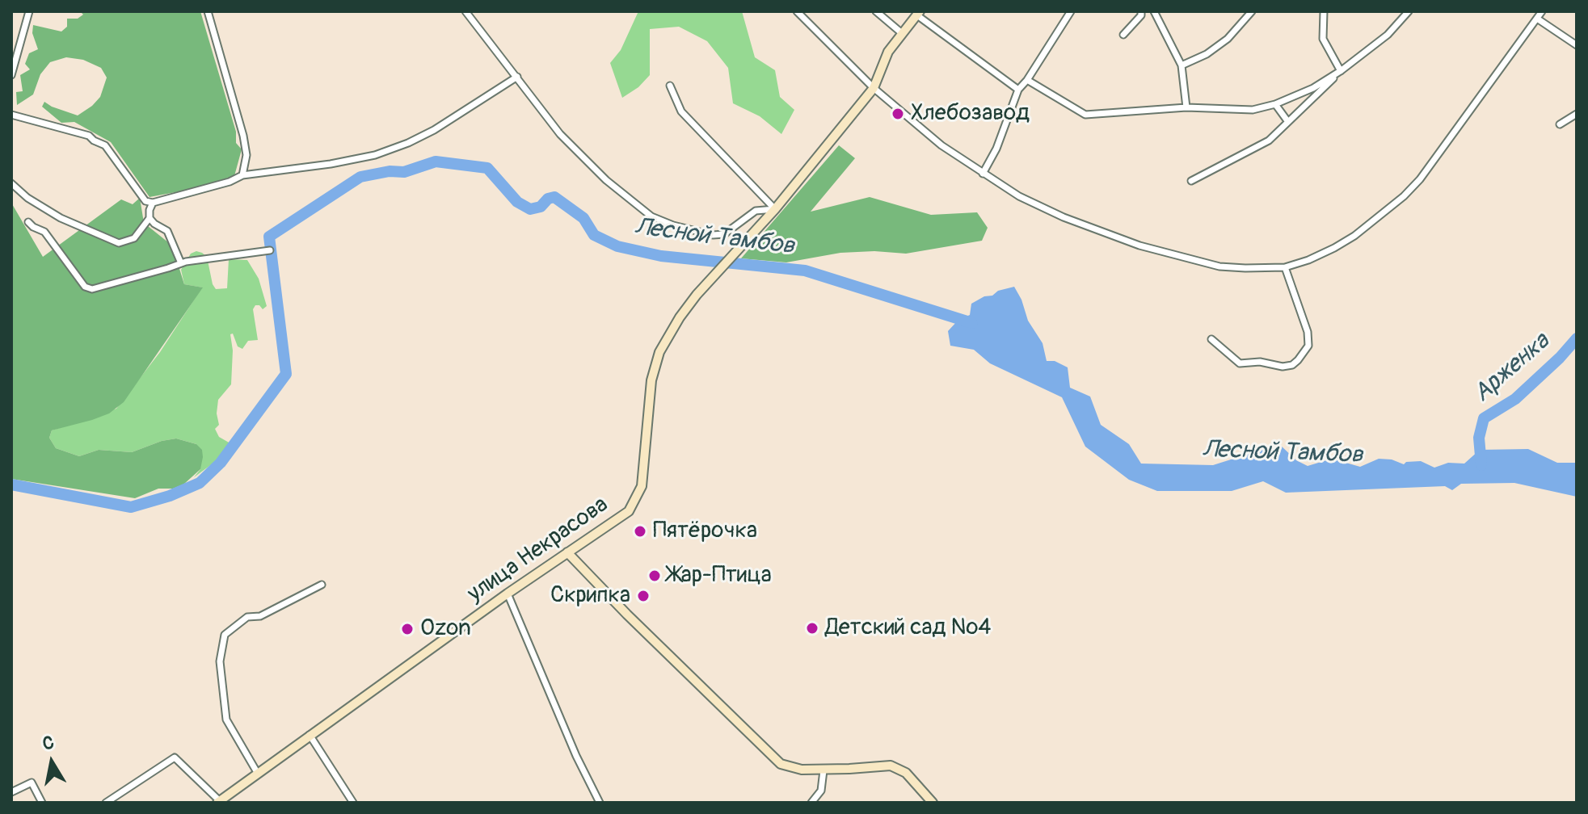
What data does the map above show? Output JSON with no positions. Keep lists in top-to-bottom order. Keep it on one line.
{"streets":{"street":["улица Некрасова"]},"water":["Лесной Тамбов","Арженка"],"places":["Хлебозавод","Пятёрочка","Жар-Птица","Скрипка","Детский сад №4","Ozon"],"north":"top"}
